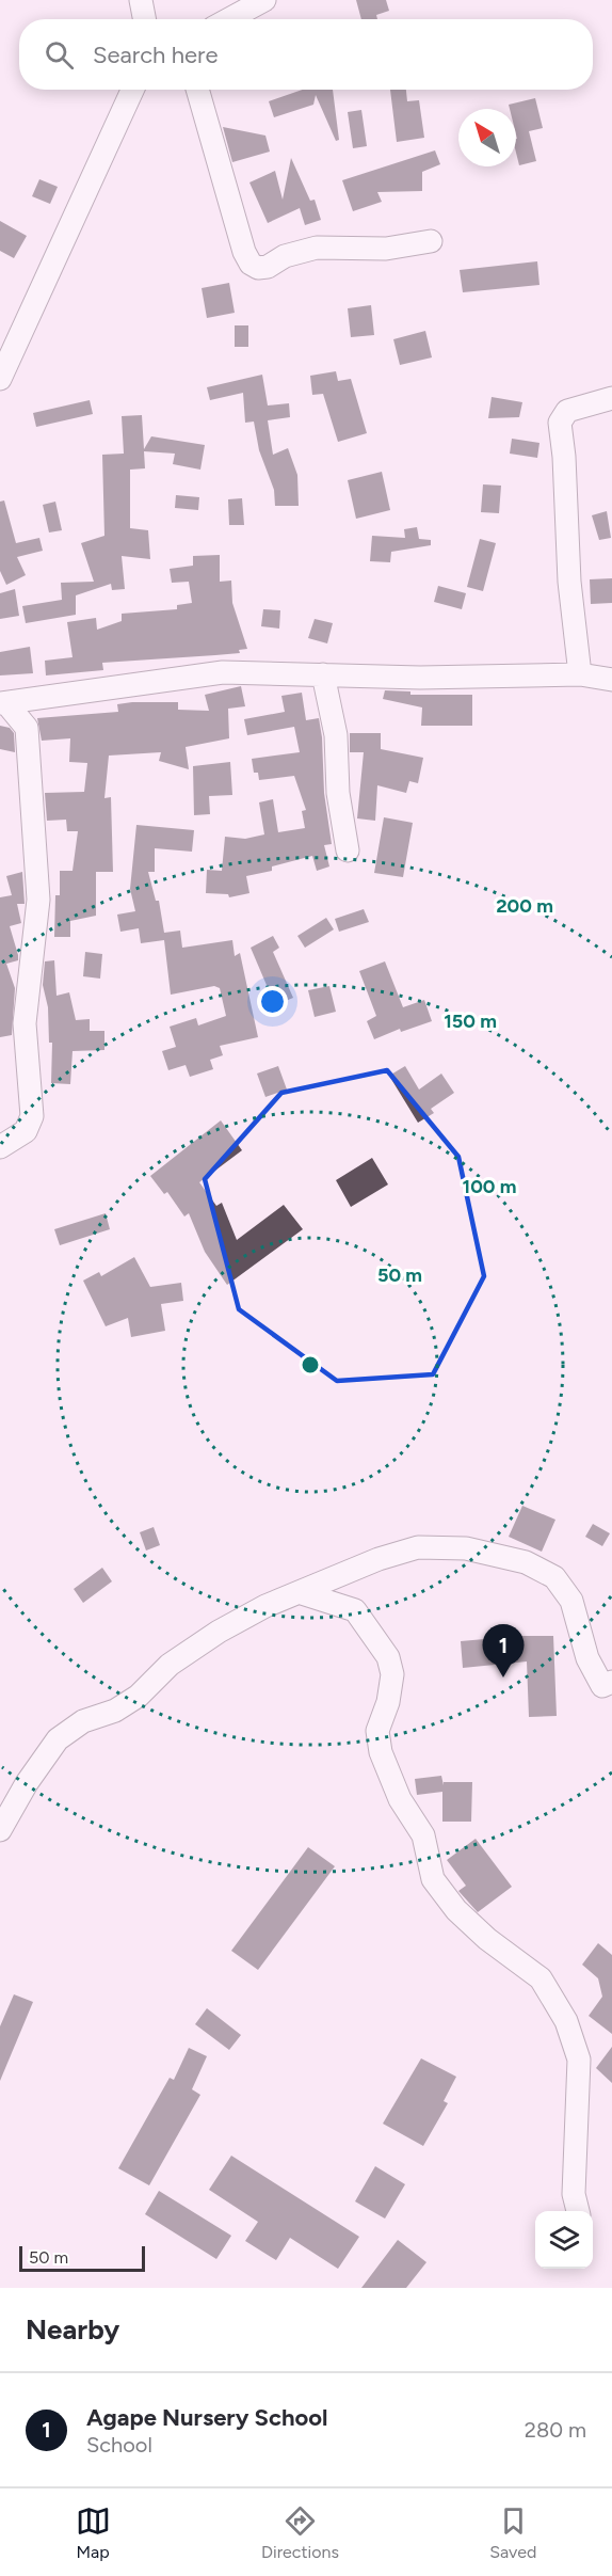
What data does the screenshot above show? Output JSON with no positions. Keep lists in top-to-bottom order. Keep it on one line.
{"scale_bar":"50 m","north":"top left","page":{"search":"Search here","pins":"1","scale":"50 m","heading":"Nearby","list":[{"mark":"1","name":"Agape Nursery School","note":"School","value":"280 m"}],"nav":["Map","Directions","Saved"]},"rings":["200 m","150 m","100 m","50 m"]}
